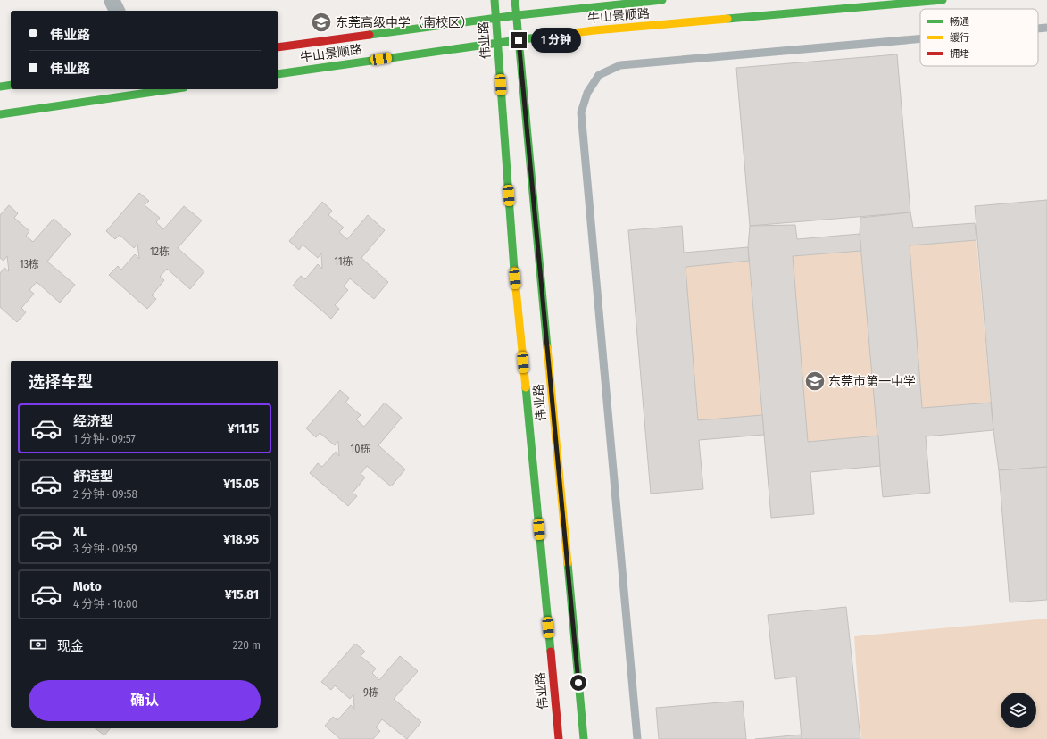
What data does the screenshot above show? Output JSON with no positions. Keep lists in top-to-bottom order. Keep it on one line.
{"streets":{"street":["牛山景顺路","伟业路"]},"crossings":[["牛山景顺路","伟业路"]],"places":{"school or university":["东莞高级中学（南校区）","东莞市第一中学"]},"house_numbers":["12栋","11栋","13栋","10栋","9栋"],"legend":["畅通","缓行","拥堵"],"page":{"banner":["伟业路","伟业路"],"bubble":"1 分钟","heading":"选择车型","list":[{"name":"经济型","note":"1 分钟 · 09:57","value":"¥11.15"},{"name":"舒适型","note":"2 分钟 · 09:58","value":"¥15.05"},{"name":"XL","note":"3 分钟 · 09:59","value":"¥18.95"},{"name":"Moto","note":"4 分钟 · 10:00","value":"¥15.81"}],"pay":["现金","220 m"],"buttons":"确认"}}
